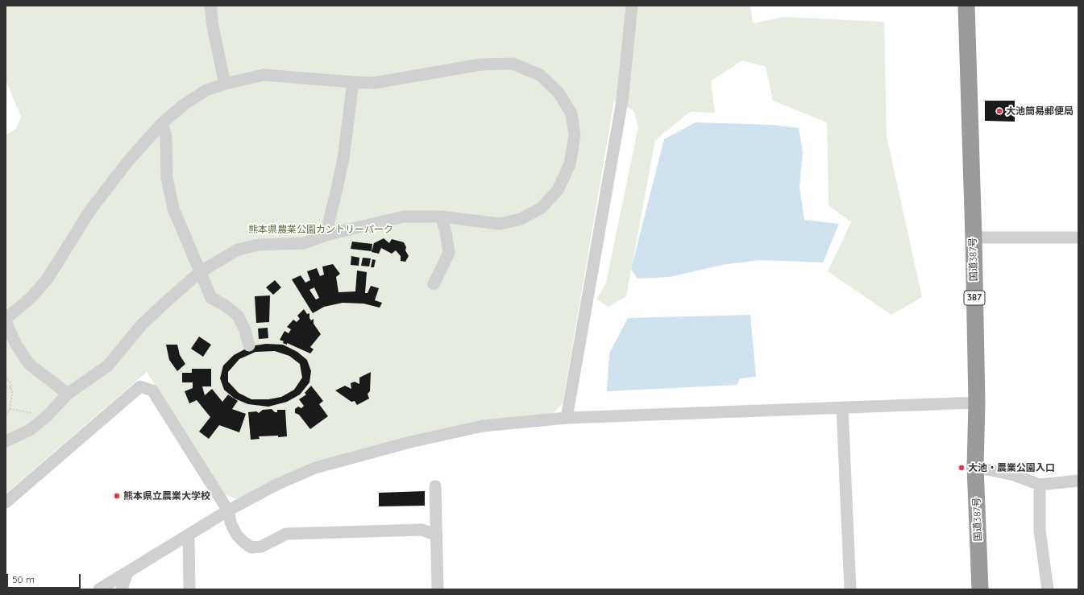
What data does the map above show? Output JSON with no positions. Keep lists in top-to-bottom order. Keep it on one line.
{"streets":{"highway":["国道387号","387"]},"parks":["熊本県農業公園カントリーパーク"],"places":["大池簡易郵便局","大池・農業公園入口","熊本県立農業大学校"],"scale_bar":"50 m"}
